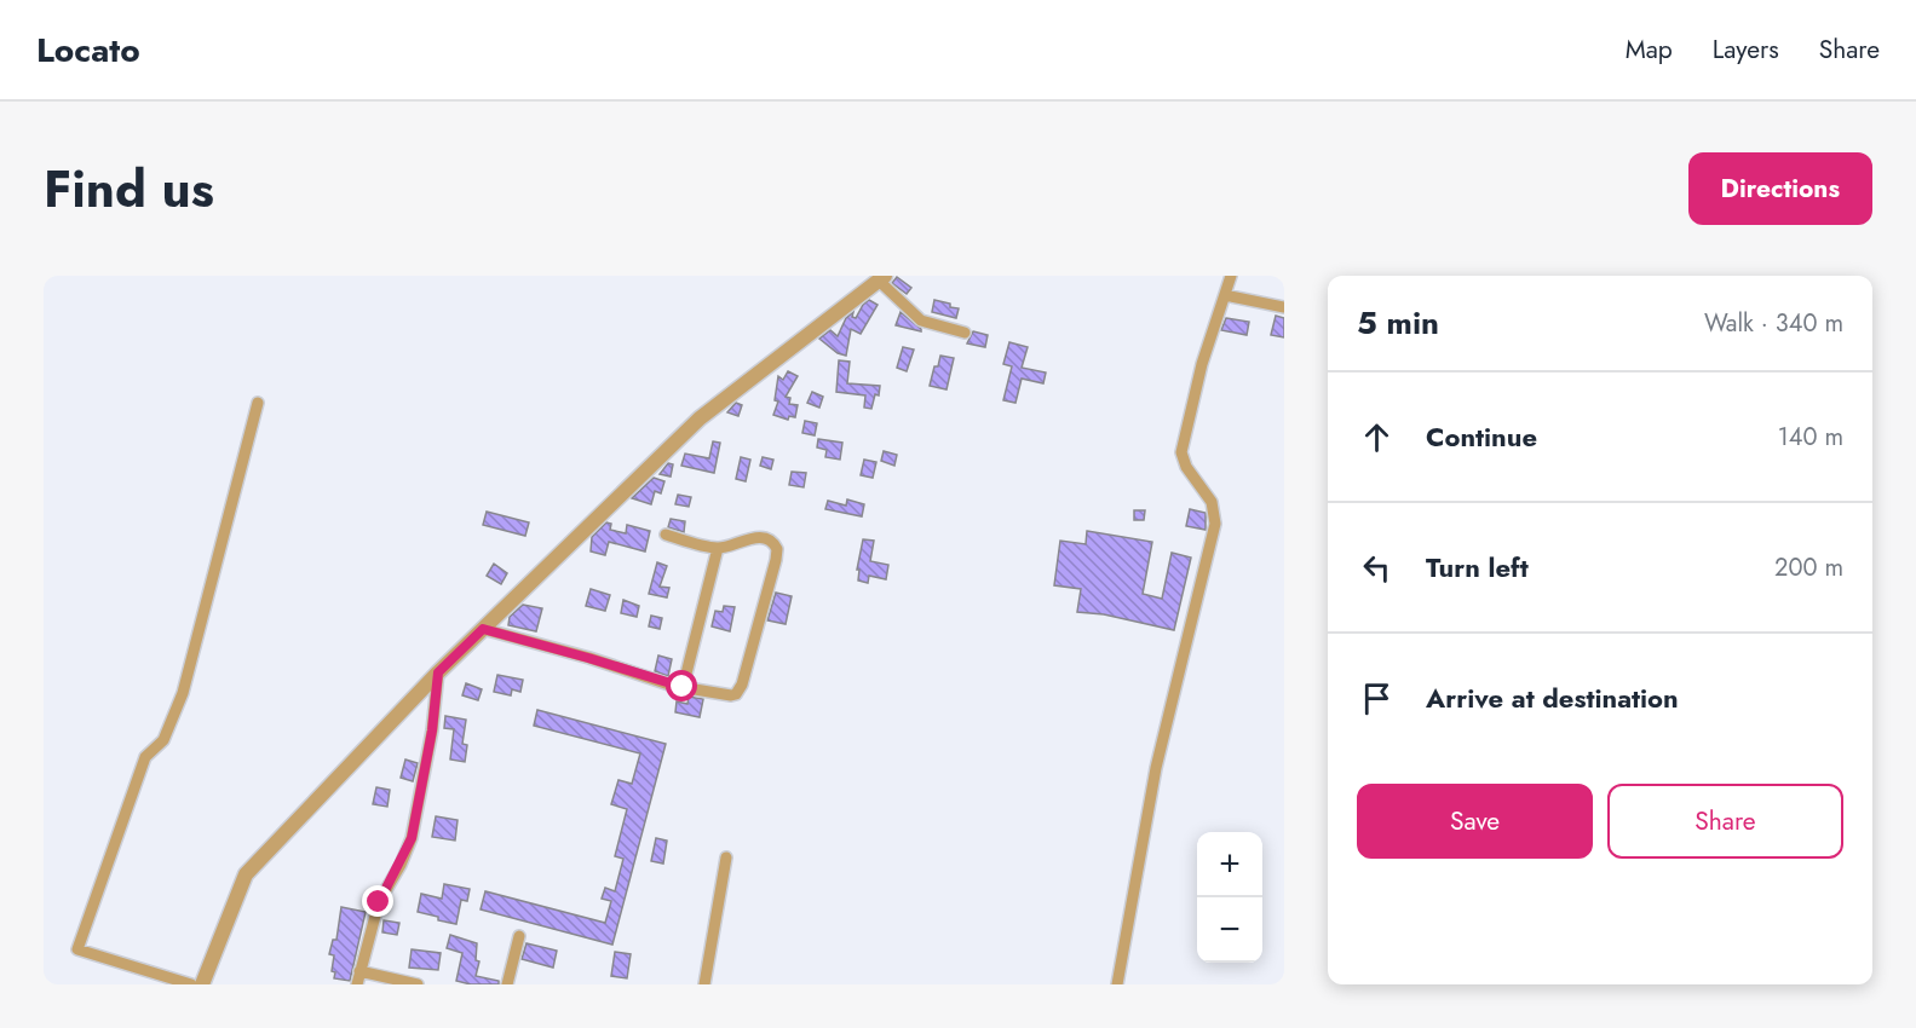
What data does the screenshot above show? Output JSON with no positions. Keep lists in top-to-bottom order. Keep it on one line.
{"page":{"header":"Locato","nav":["Map","Layers","Share"],"title":"Find us","buttons":["Directions",["Save","Share"]],"heading":["5 min","Walk · 340 m"],"list":[["Continue","140 m"],["Turn left","200 m"],"Arrive at destination"],"map_buttons":["+","−"]}}
